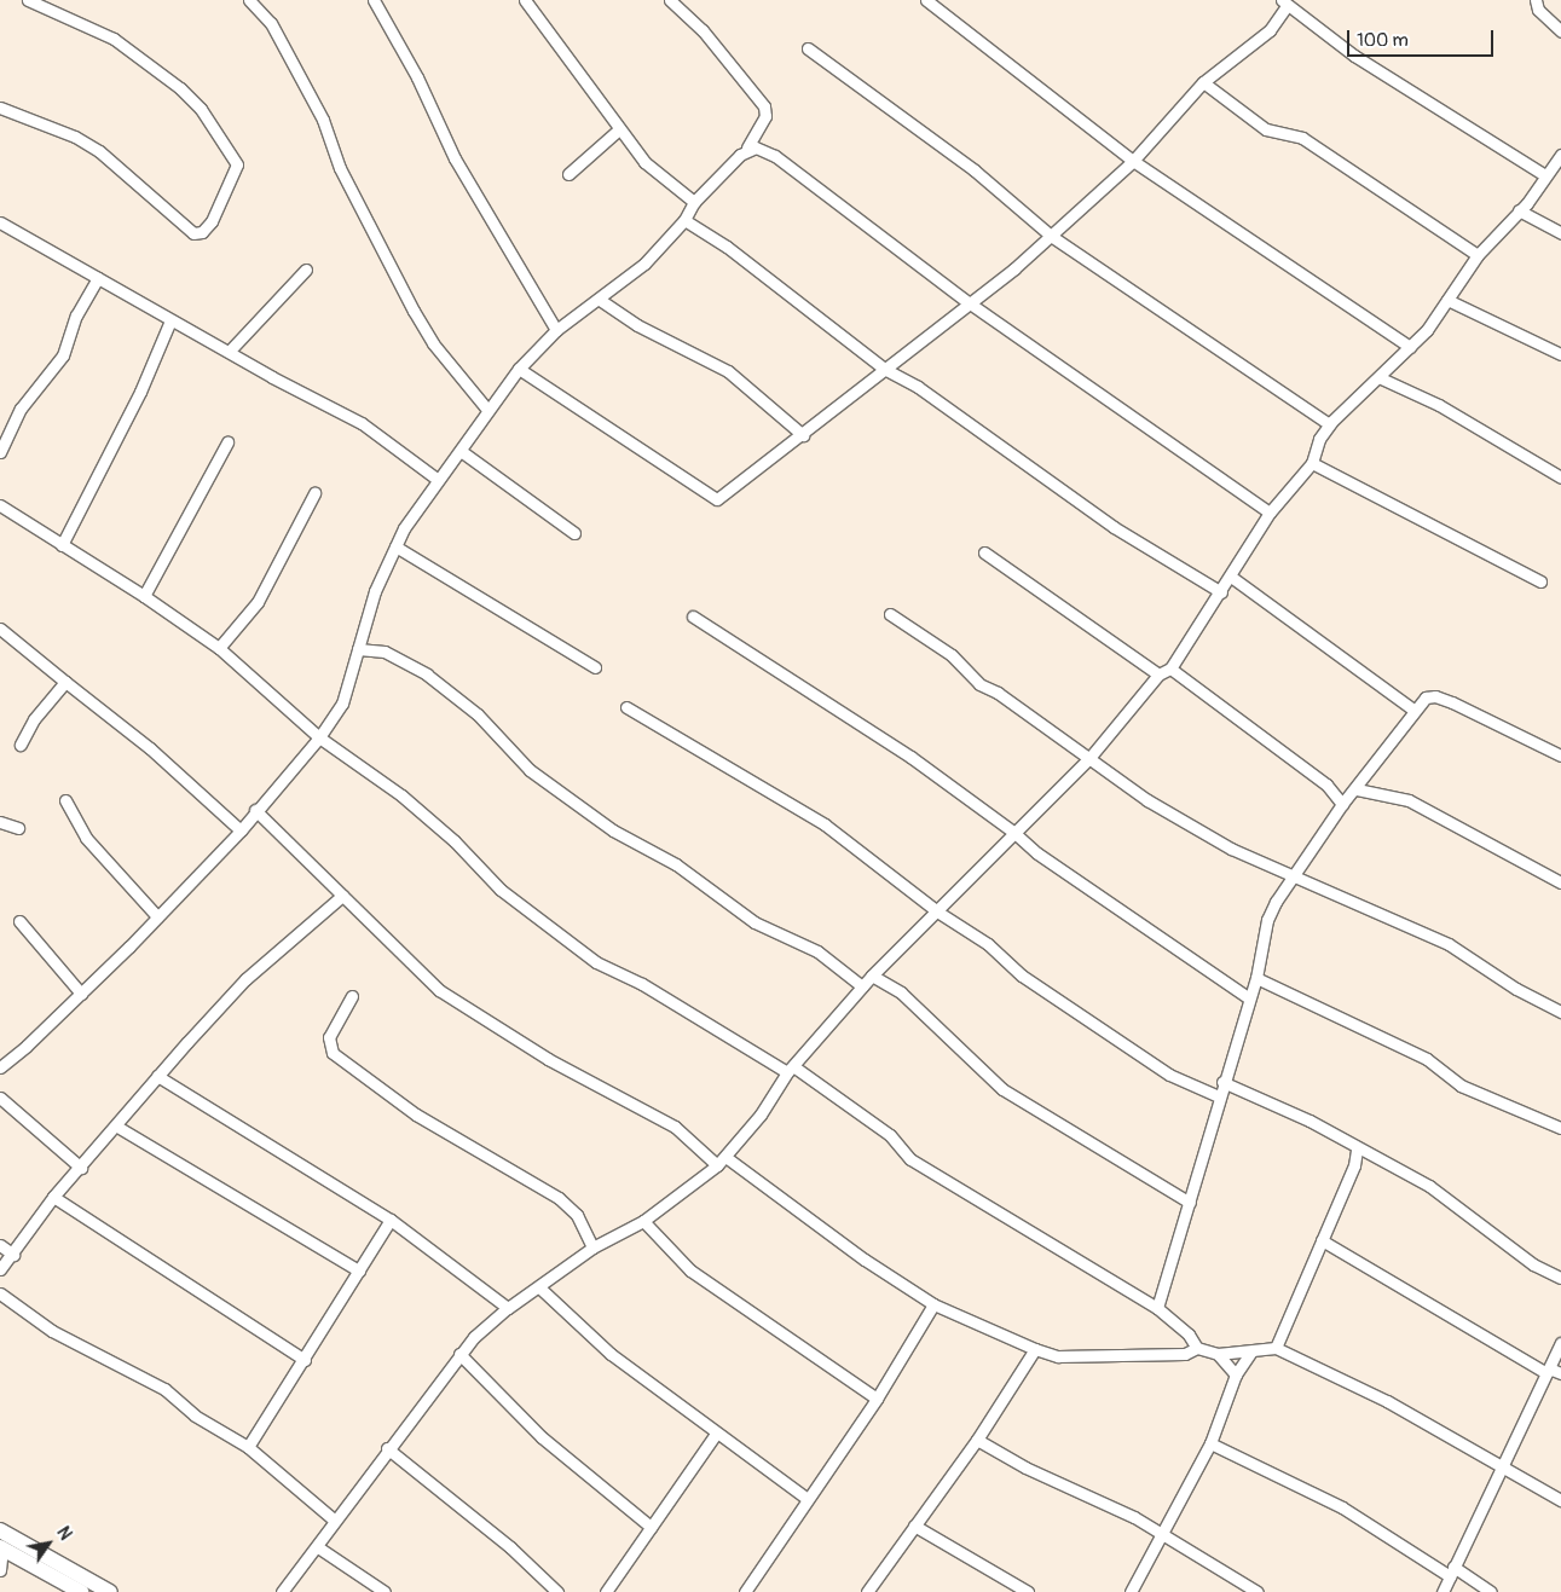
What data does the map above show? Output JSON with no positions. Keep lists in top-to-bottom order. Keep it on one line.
{"scale_bar":"100 m","north":"top right"}
